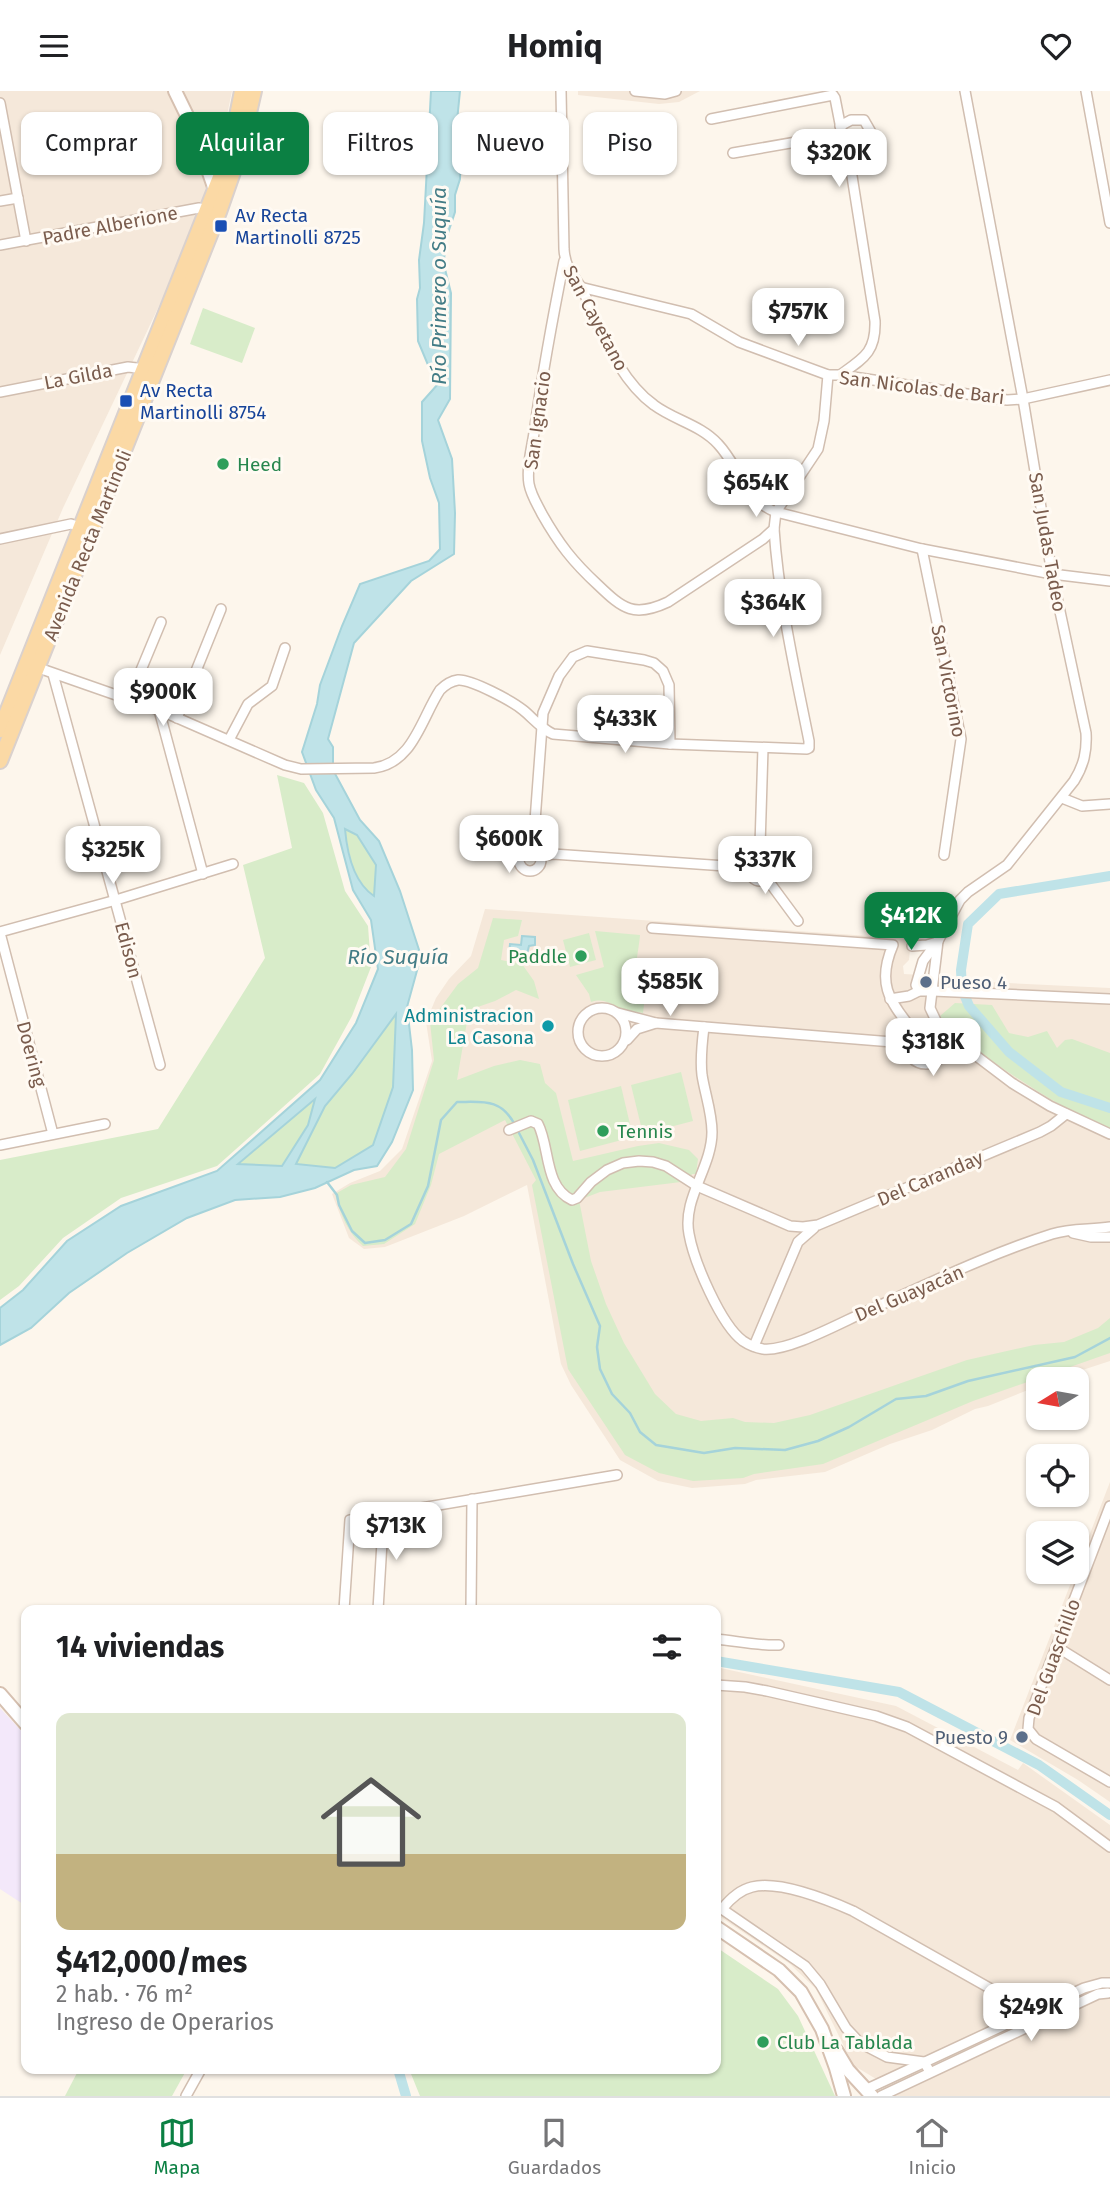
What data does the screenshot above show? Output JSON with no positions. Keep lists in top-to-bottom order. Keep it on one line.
{"streets":{"main road":["Avenida Recta Martinoli"],"street":["Padre Alberione","San Cayetano","La Gilda","San Nicolas de Bari","San Ignacio","San Judas Tadeo","San Victorino","Edison","Doering","Del Caranday","Del Guayacán","Del Guaschillo"]},"crossings":[["Padre Alberione","Avenida Recta Martinoli"],["San Cayetano","San Nicolas de Bari"],["San Cayetano","San Ignacio"],["San Cayetano","San Judas Tadeo"],["San Cayetano","San Victorino"],["La Gilda","Avenida Recta Martinoli"],["San Nicolas de Bari","San Judas Tadeo"]],"water":["Río Primero o Suquía","Río Suquía"],"places":{"transit":["Av Recta Martinolli 8725","Av Recta Martinolli 8754"],"other":["Heed","Paddle","Pueso 4","Administracion La Casona","Tennis","Puesto 9","Club La Tablada"]},"north":"left","page":{"header":"Homiq","chip":["Comprar","Alquilar","Filtros","Nuevo","Piso"],"price":["$320K","$757K","$654K","$364K","$900K","$433K","$600K","$325K","$337K","$412K","$585K","$318K","$713K","$249K"],"heading":"14 viviendas","list":[{"name":"$412,000/mes","note":"2 hab. · 76 m² · Ingreso de Operarios"}],"tabs":["Mapa","Guardados","Inicio"]}}
